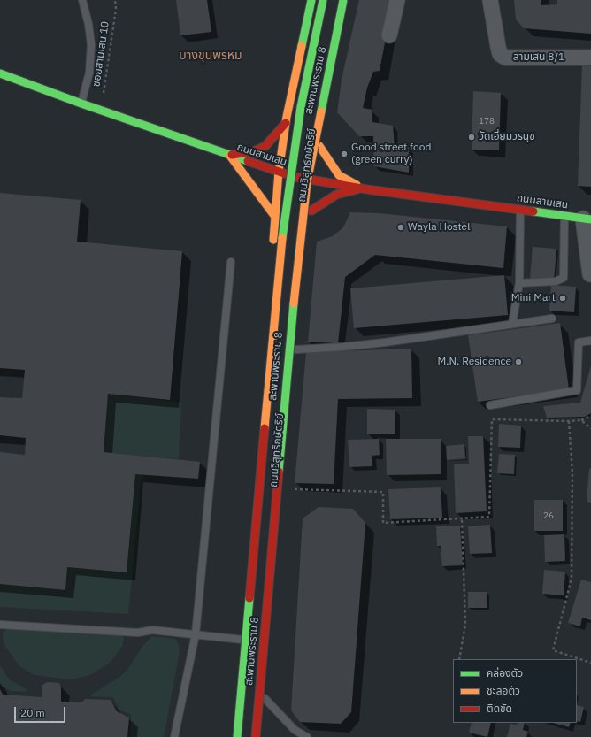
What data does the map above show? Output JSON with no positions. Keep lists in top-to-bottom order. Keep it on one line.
{"streets":{"main road":["สะพานพระราม 8","ถนนสามเสน","ถนนวิสุทธิกษัตริย์"],"street":["สามเสน 8/1"],"path":["ซอยสามเสน 10"]},"crossings":[["ซอยสามเสน 10","ถนนสามเสน"],["ถนนสามเสน","ถนนวิสุทธิกษัตริย์"]],"districts":["บางขุนพรหม"],"places":["วัดเอี่ยมวรนุช","Good street food (green curry)","Wayla Hostel","Mini Mart","M.N. Residence"],"house_numbers":["178","26"],"legend":["คล่องตัว","ชะลอตัว","ติดขัด"],"scale_bar":"20 m"}
